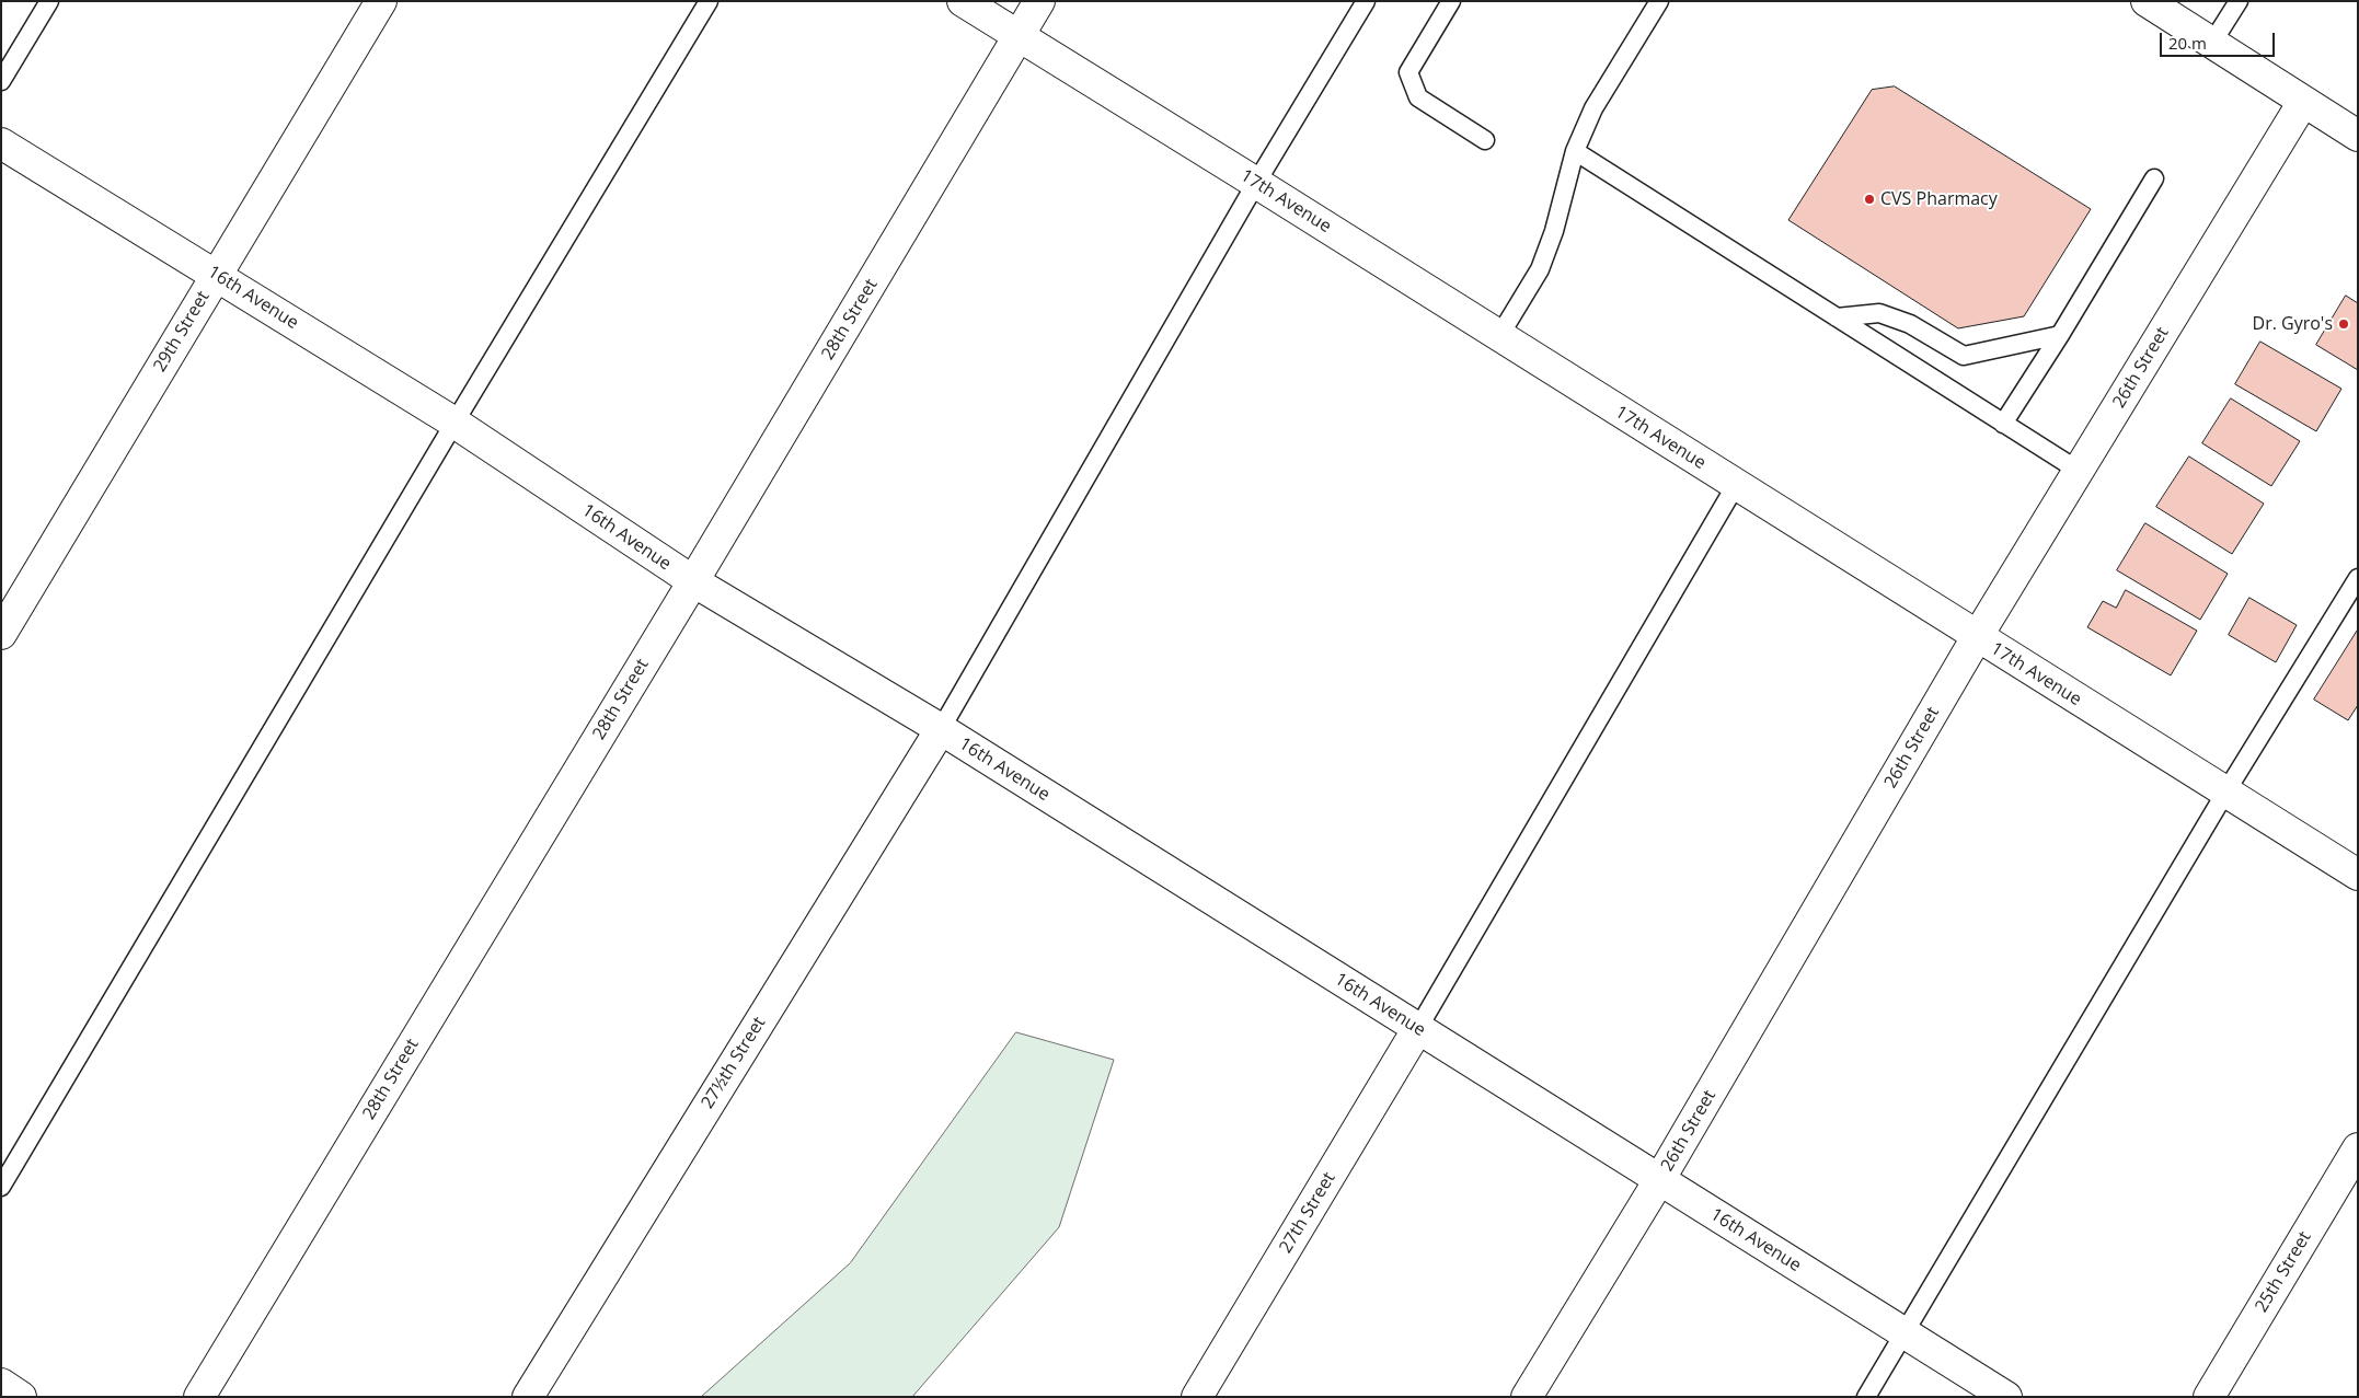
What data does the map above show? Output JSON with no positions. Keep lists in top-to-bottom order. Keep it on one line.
{"streets":{"street":["17th Avenue","16th Avenue","28th Street","29th Street","26th Street","27½th Street","27th Street","25th Street"]},"crossings":[["17th Avenue","28th Street"],["17th Avenue","26th Street"],["16th Avenue","28th Street"],["16th Avenue","29th Street"],["16th Avenue","26th Street"],["16th Avenue","27½th Street"],["16th Avenue","27th Street"]],"places":["CVS Pharmacy","Dr. Gyro's"],"scale_bar":"20 m"}
